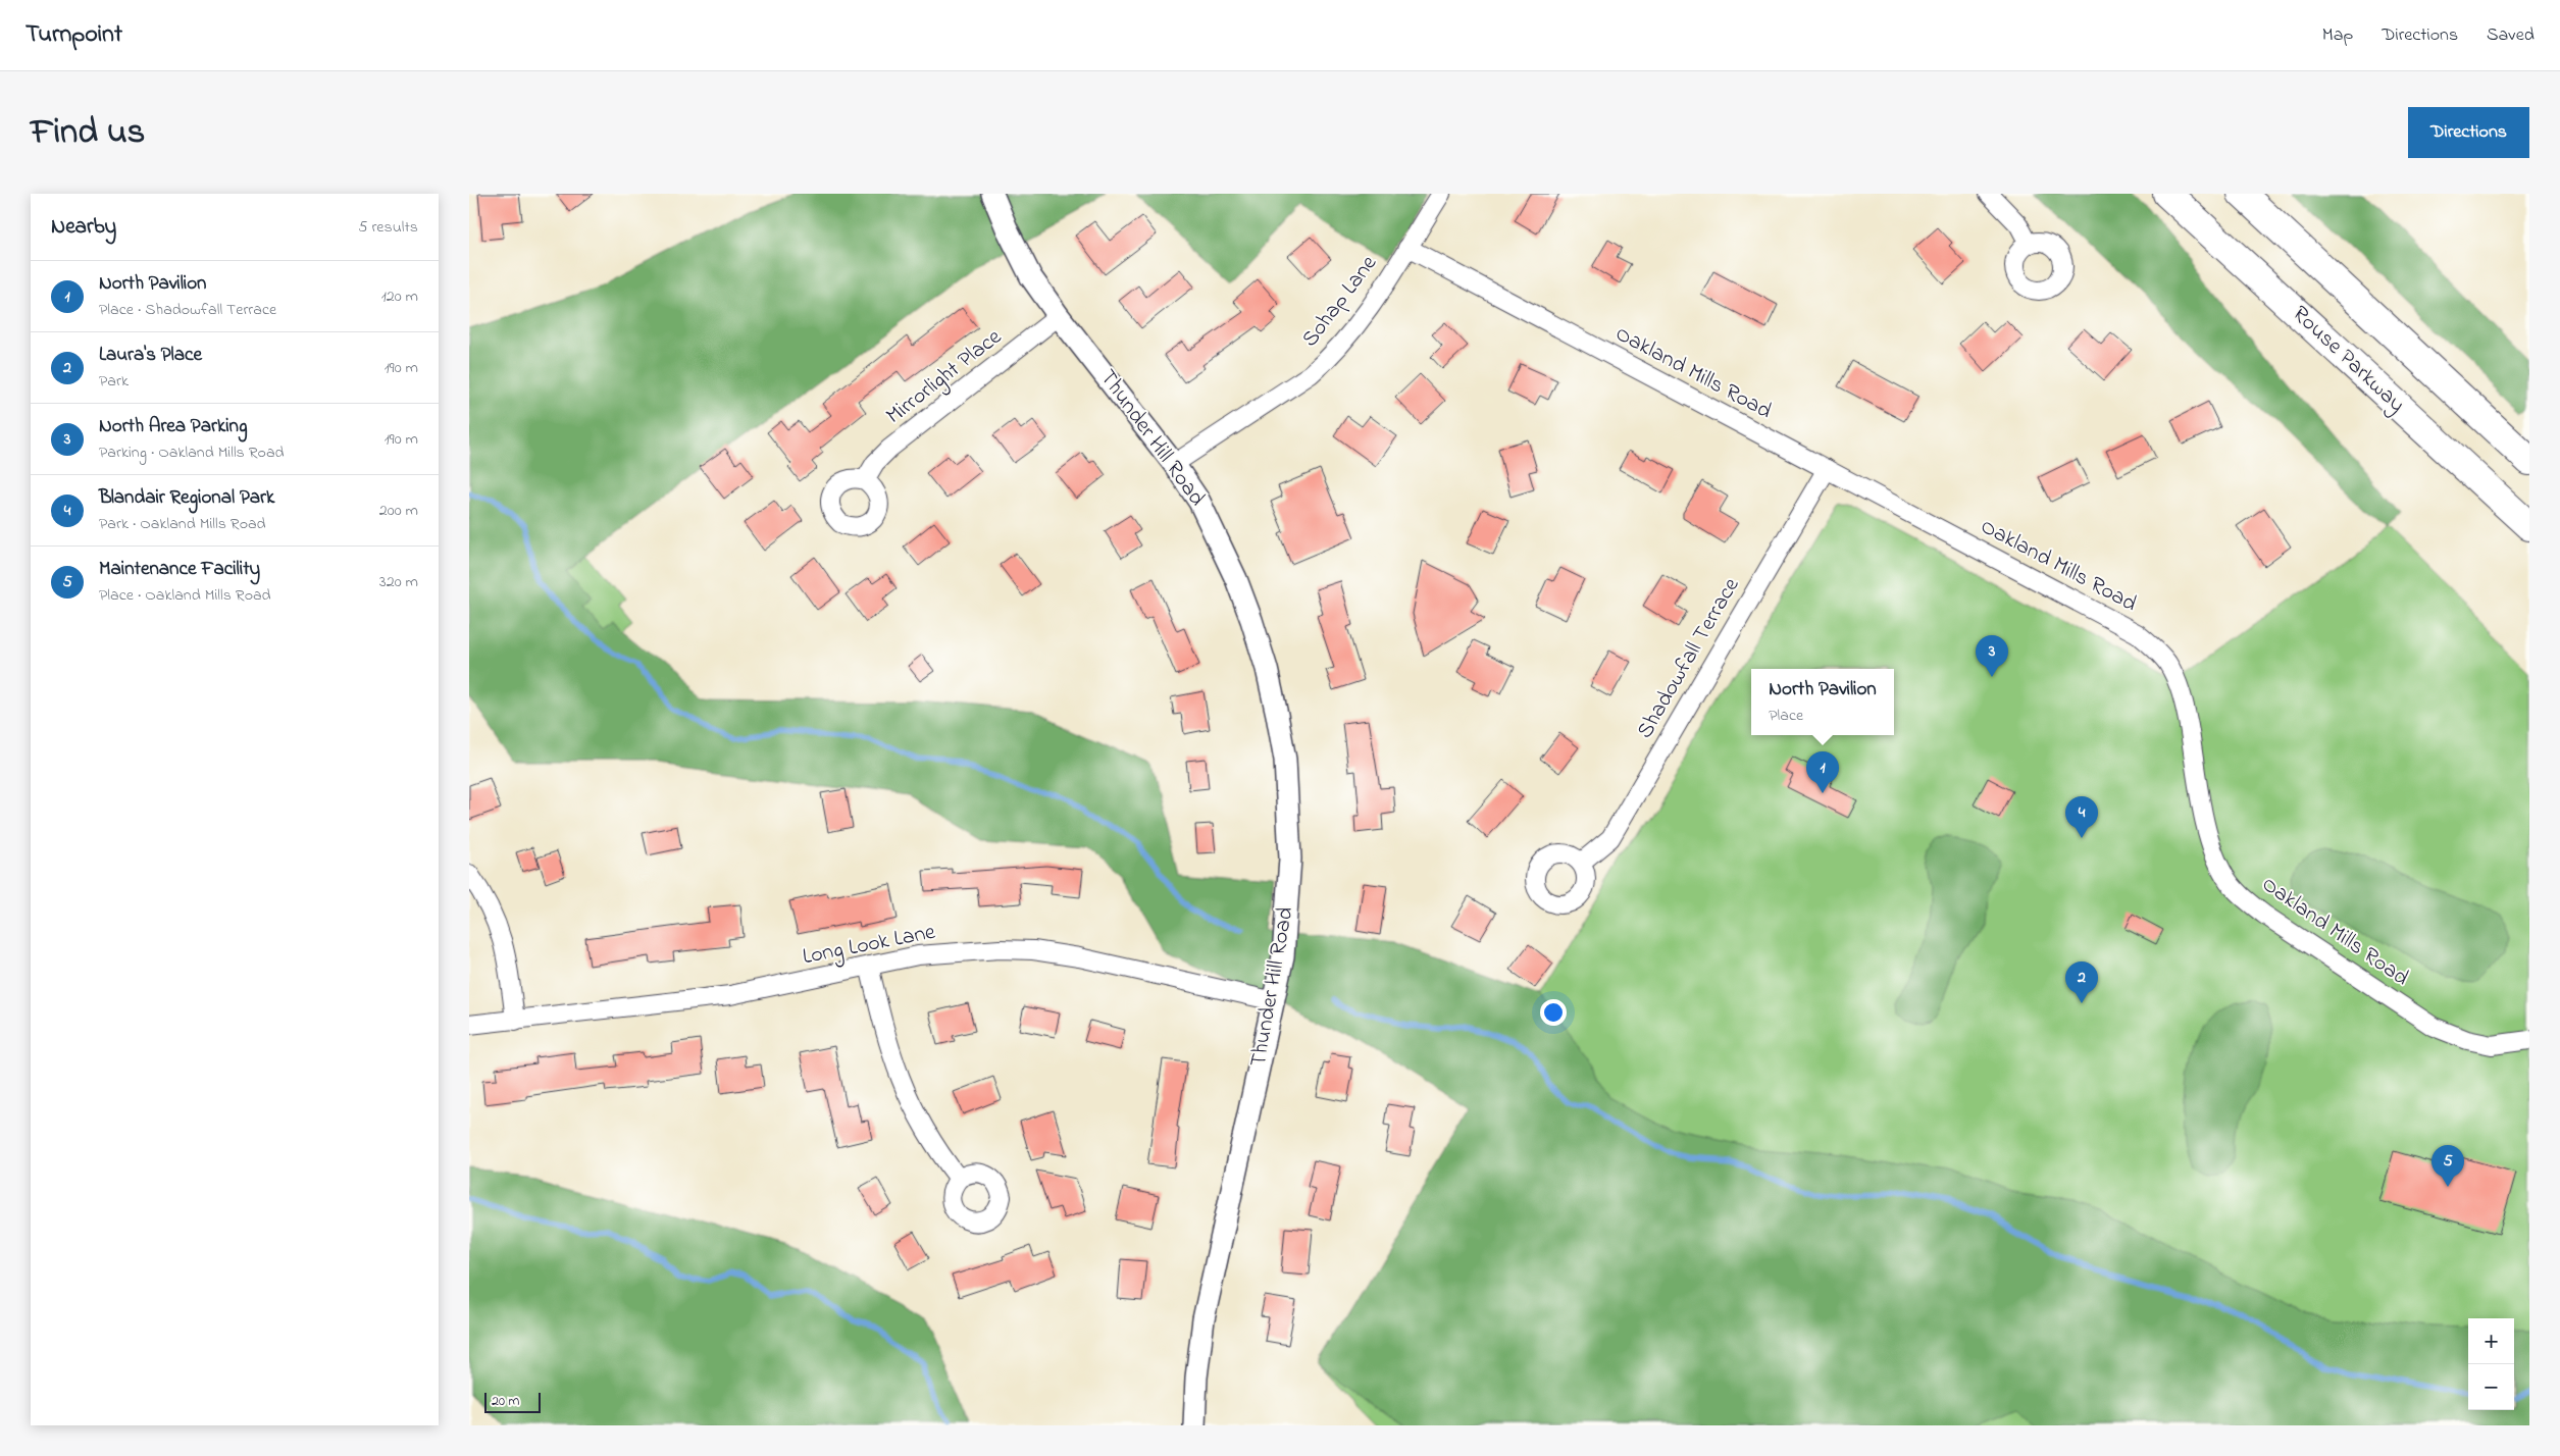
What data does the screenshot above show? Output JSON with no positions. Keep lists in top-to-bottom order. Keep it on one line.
{"streets":{"main road":["Rouse Parkway"],"street":["Sohap Lane","Oakland Mills Road","Mirrorlight Place","Thunder Hill Road","Shadowfall Terrace","Long Look Lane"]},"crossings":[["Sohap Lane","Oakland Mills Road"],["Sohap Lane","Thunder Hill Road"],["Oakland Mills Road","Shadowfall Terrace"],["Mirrorlight Place","Thunder Hill Road"],["Thunder Hill Road","Long Look Lane"]],"scale_bar":"20 m","page":{"header":"Turnpoint","nav":["Map","Directions","Saved"],"title":"Find us","buttons":"Directions","heading":["Nearby","5 results"],"list":[{"mark":"1","name":"North Pavilion","note":"Place · Shadowfall Terrace","value":"120 m"},{"mark":"2","name":"Laura's Place","note":"Park","value":"190 m"},{"mark":"3","name":"North Area Parking","note":"Parking · Oakland Mills Road","value":"190 m"},{"mark":"4","name":"Blandair Regional Park","note":"Park · Oakland Mills Road","value":"200 m"},{"mark":"5","name":"Maintenance Facility","note":"Place · Oakland Mills Road","value":"320 m"}],"pins":["3","1","4","2","5"],"popup":["North Pavilion","Place"],"map_buttons":["+","−"],"scale":"20 m"}}
